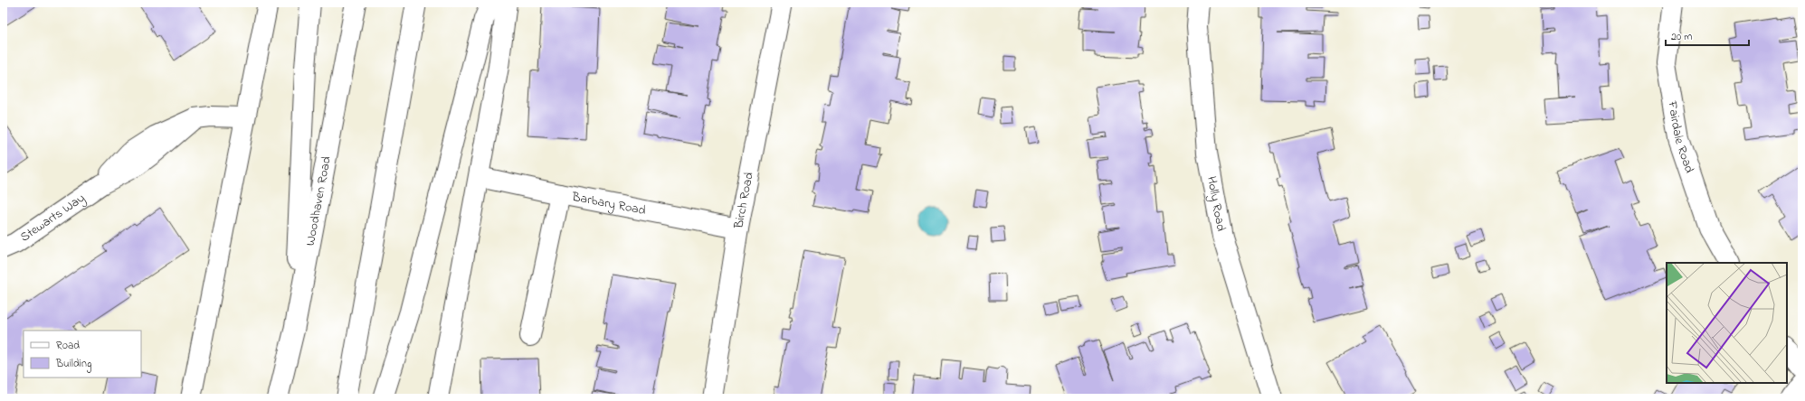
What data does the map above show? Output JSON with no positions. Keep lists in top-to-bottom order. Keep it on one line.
{"streets":{"main road":["Fairdale Road","Birch Road","Woodhaven Road","Barbary Road","Holly Road","Stewarts Way"]},"crossings":[["Birch Road","Barbary Road"]],"legend":["Road","Building"],"scale_bar":"20 m"}
